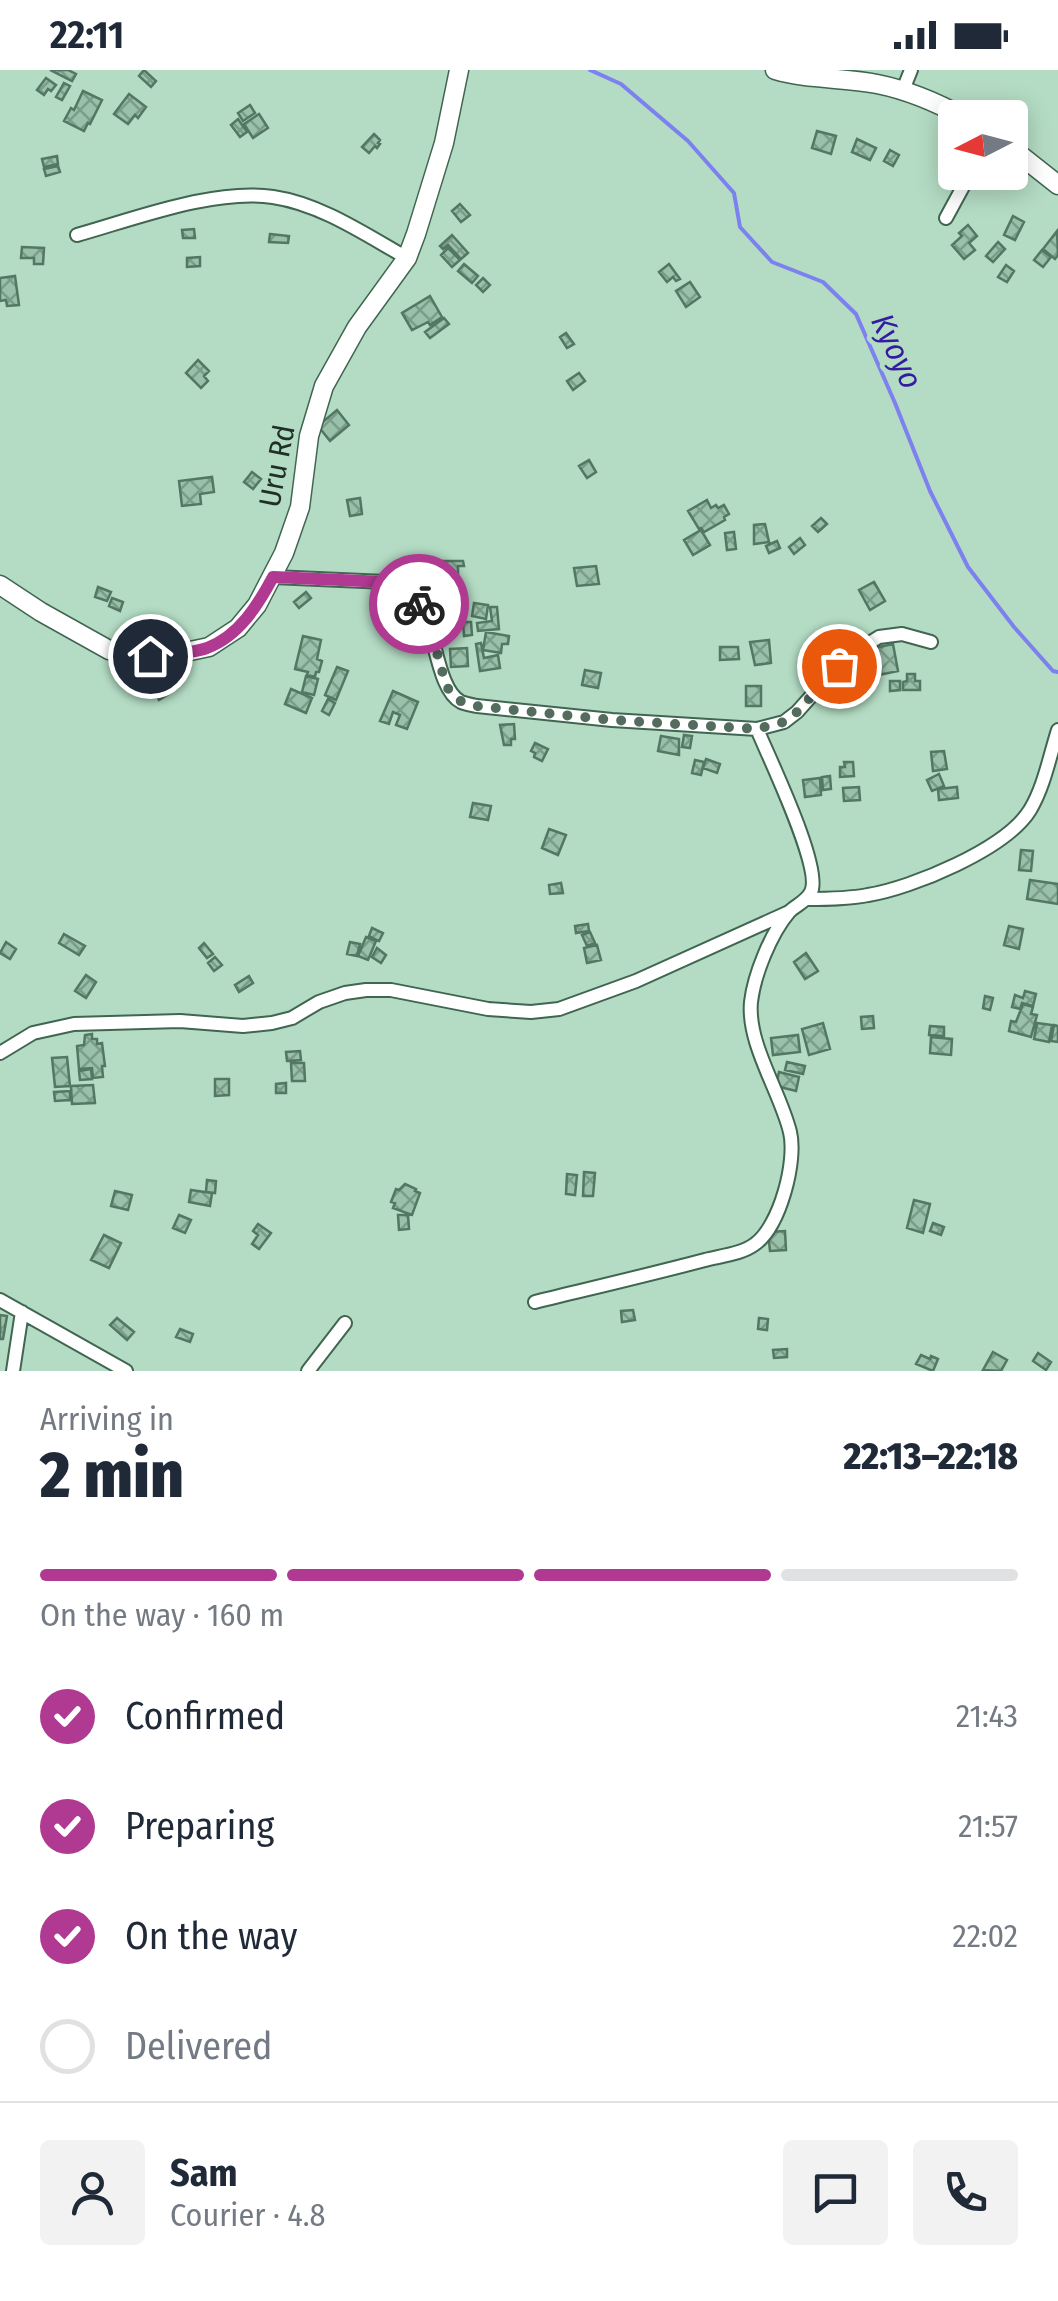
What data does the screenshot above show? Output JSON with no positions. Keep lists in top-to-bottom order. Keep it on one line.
{"streets":{"street":["Uru Rd"]},"water":["Kyoyo"],"north":"left","page":{"status":"22:11","heading":["2 min","Arriving in","22:13–22:18"],"panel":["Sam","Courier · 4.8"],"bar":"On the way · 160 m","list":[["Confirmed","21:43"],["Preparing","21:57"],["On the way","22:02"],"Delivered"]}}
